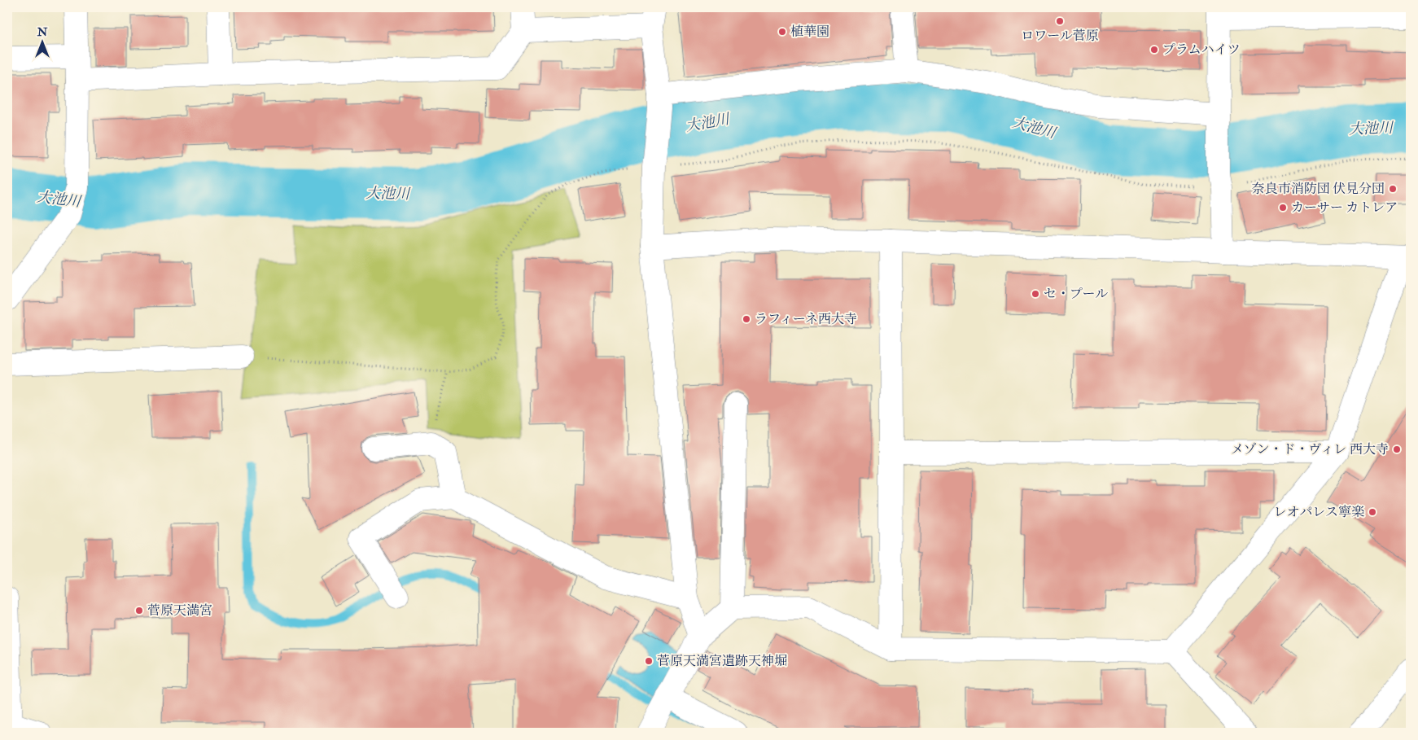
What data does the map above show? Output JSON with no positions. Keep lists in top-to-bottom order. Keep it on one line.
{"water":["大池川"],"places":["ロワール菅原","植華園","プラムハイツ","奈良市消防団 伏見分団","カーサー カトレア","セ・プール","ラフィーネ西大寺","メゾン・ド・ヴィレ 西大寺","レオパレス寧楽","菅原天満宮","菅原天満宮遺跡天神堀"],"north":"top"}
